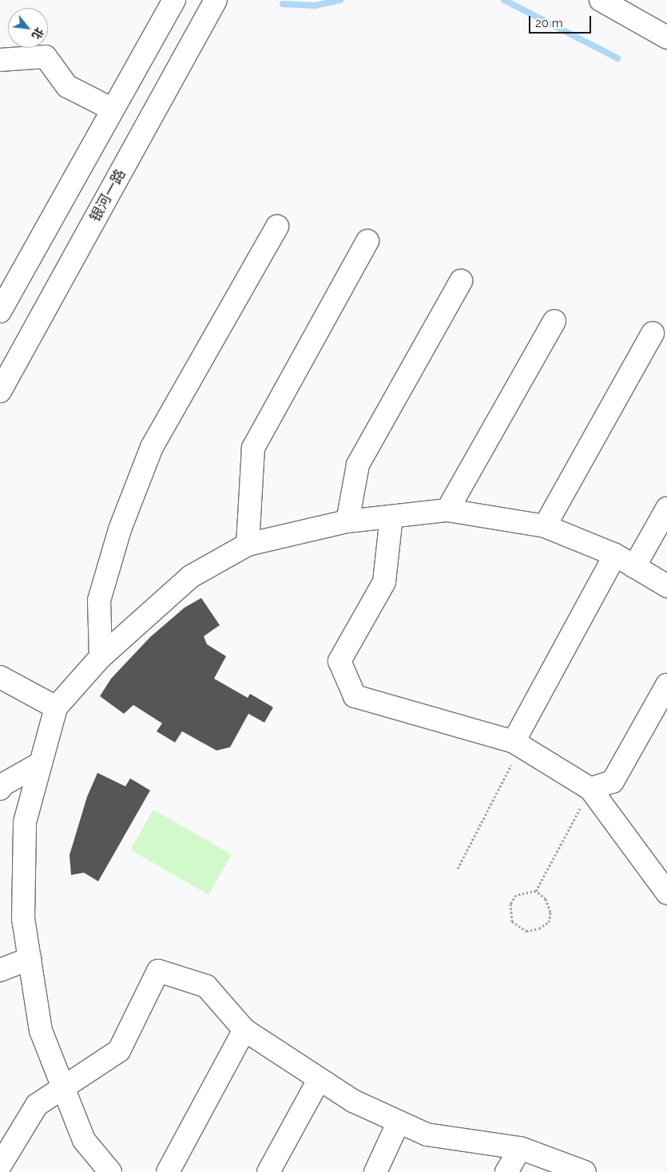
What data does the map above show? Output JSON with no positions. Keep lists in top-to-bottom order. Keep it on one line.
{"streets":{"street":["银河一路"]},"scale_bar":"20 m","north":"bottom right"}
